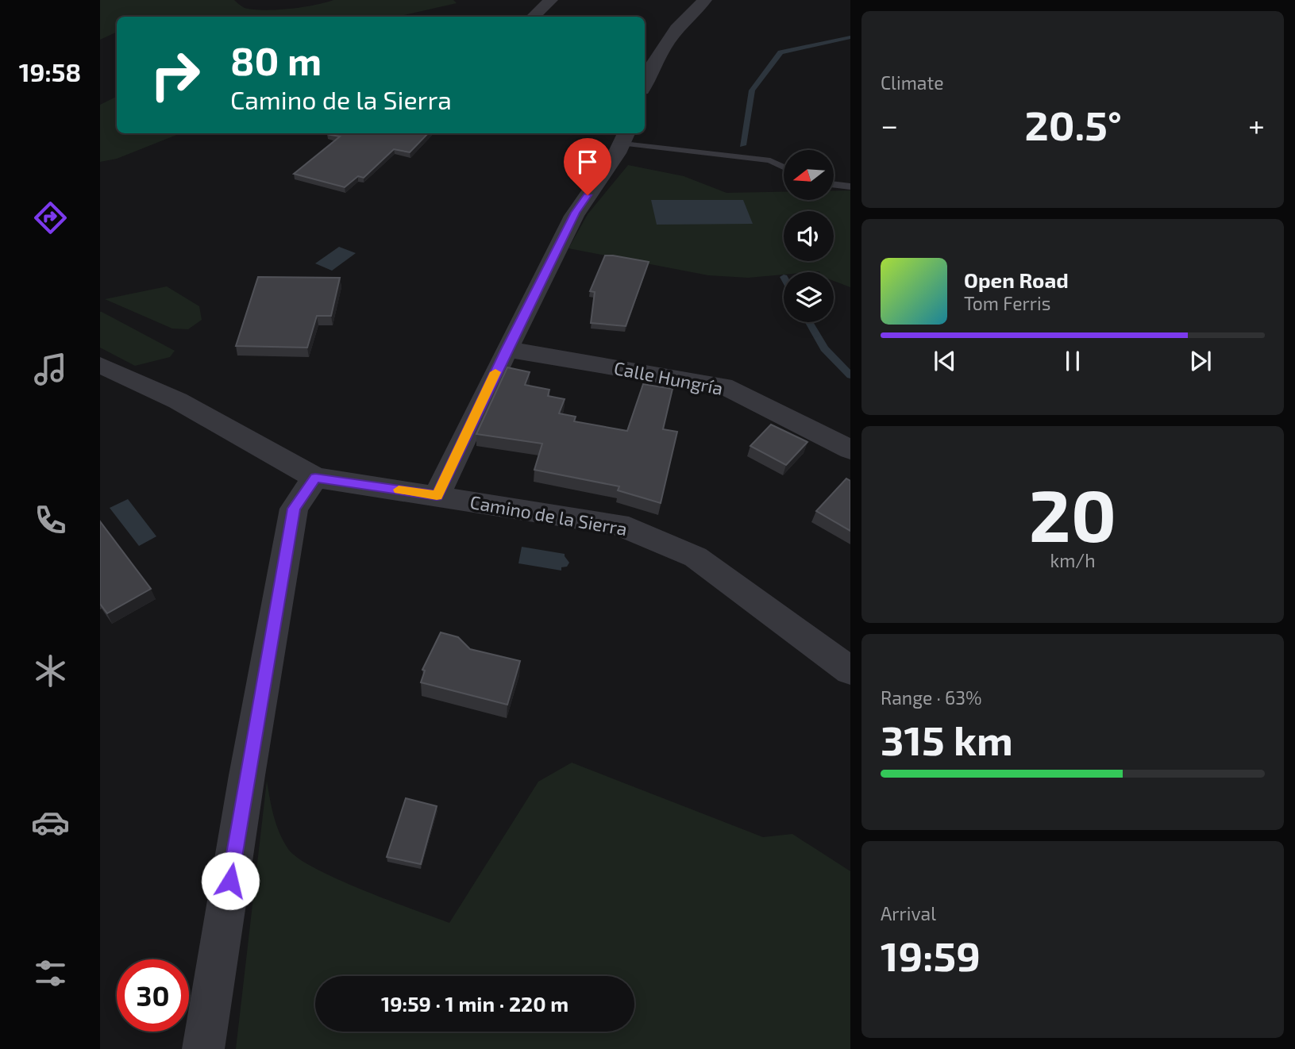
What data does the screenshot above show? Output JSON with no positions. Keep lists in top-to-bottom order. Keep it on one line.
{"streets":{"street":["Calle Hungría","Camino de la Sierra"]},"north":"left","page":{"tabs":"19:58","tile":["Climate",["20","km/h"],["Range · 63%","315 km"],["Arrival","19:59"]],"turn":["80 m","Camino de la Sierra"],"heat":["−","20.5°","+"],"song":["Open Road","Tom Ferris"],"limit":"30","trip":"19:59 · 1 min · 220 m"}}
